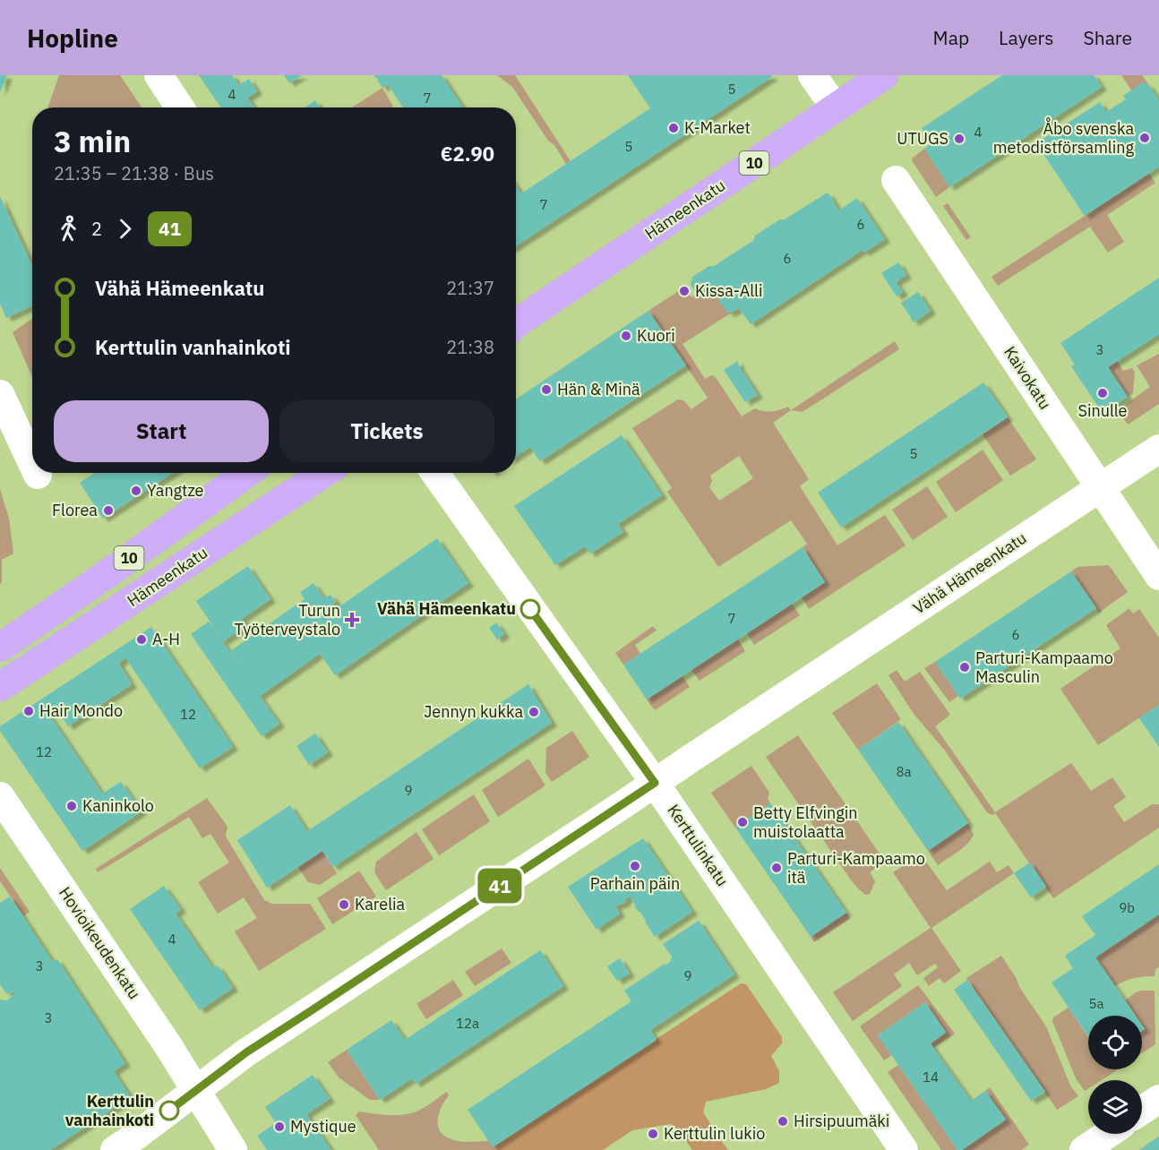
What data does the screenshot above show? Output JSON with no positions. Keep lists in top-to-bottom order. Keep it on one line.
{"streets":{"highway":["10","Hämeenkatu"],"street":["Kaivokatu","Vähä Hämeenkatu","Kerttulinkatu","Hovioikeudenkatu"]},"crossings":[["Kaivokatu","Vähä Hämeenkatu"],["Vähä Hämeenkatu","Kerttulinkatu"],["Vähä Hämeenkatu","Hovioikeudenkatu"]],"places":{"other":["K-Market","Åbo svenska metodistförsamling","UTUGS","Kissa-Alli","Kuori","Hän & Minä","Sinulle","Yangtze","Florea","Vähä Hämeenkatu","A-H","Parturi-Kampaamo Masculin","Hair Mondo","Jennyn kukka","Kaninkolo","Betty Elfvingin muistolaatta","Parhain päin","Parturi-Kampaamo itä","Karelia","Kerttulin vanhainkoti","Hirsipuumäki","Mystique","Kerttulin lukio"],"health":["Turun Työterveystalo"]},"lines":["bus line 41"],"house_numbers":["5","4","7","4","5","7","6","6","3","5","7","6","12","12","8a","9","9b","4","3","9","5a","3","12a","14"],"page":{"header":"Hopline","nav":["Map","Layers","Share"],"on_map":"41","heading":["3 min","21:35 – 21:38 · Bus","€2.90"],"legs":["2","41"],"list":[{"name":"Vähä Hämeenkatu","value":"21:37"},{"name":"Kerttulin vanhainkoti","value":"21:38"}],"buttons":["Start","Tickets"]}}
